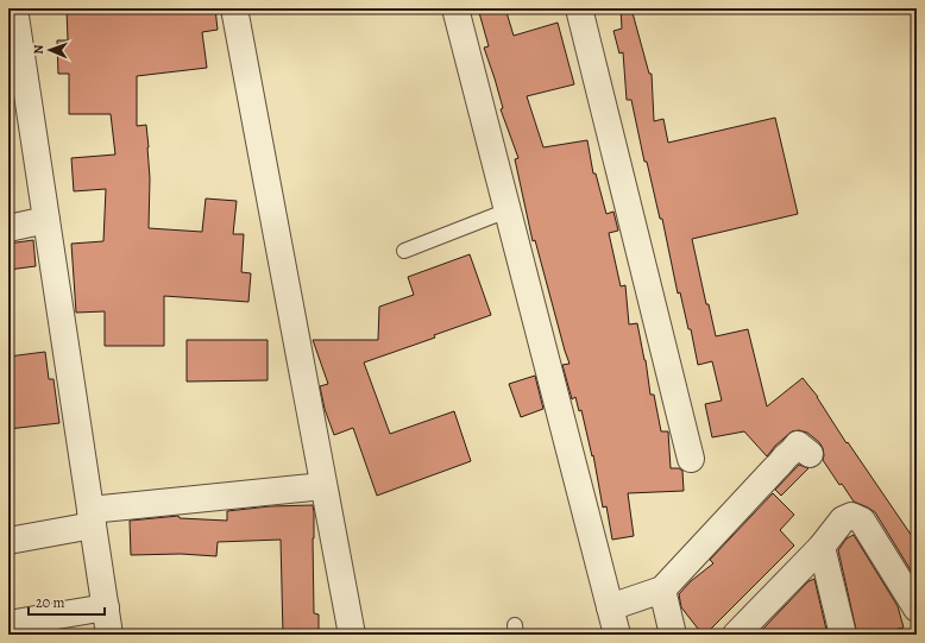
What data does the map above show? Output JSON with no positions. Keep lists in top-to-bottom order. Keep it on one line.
{"scale_bar":"20 m","north":"left"}
